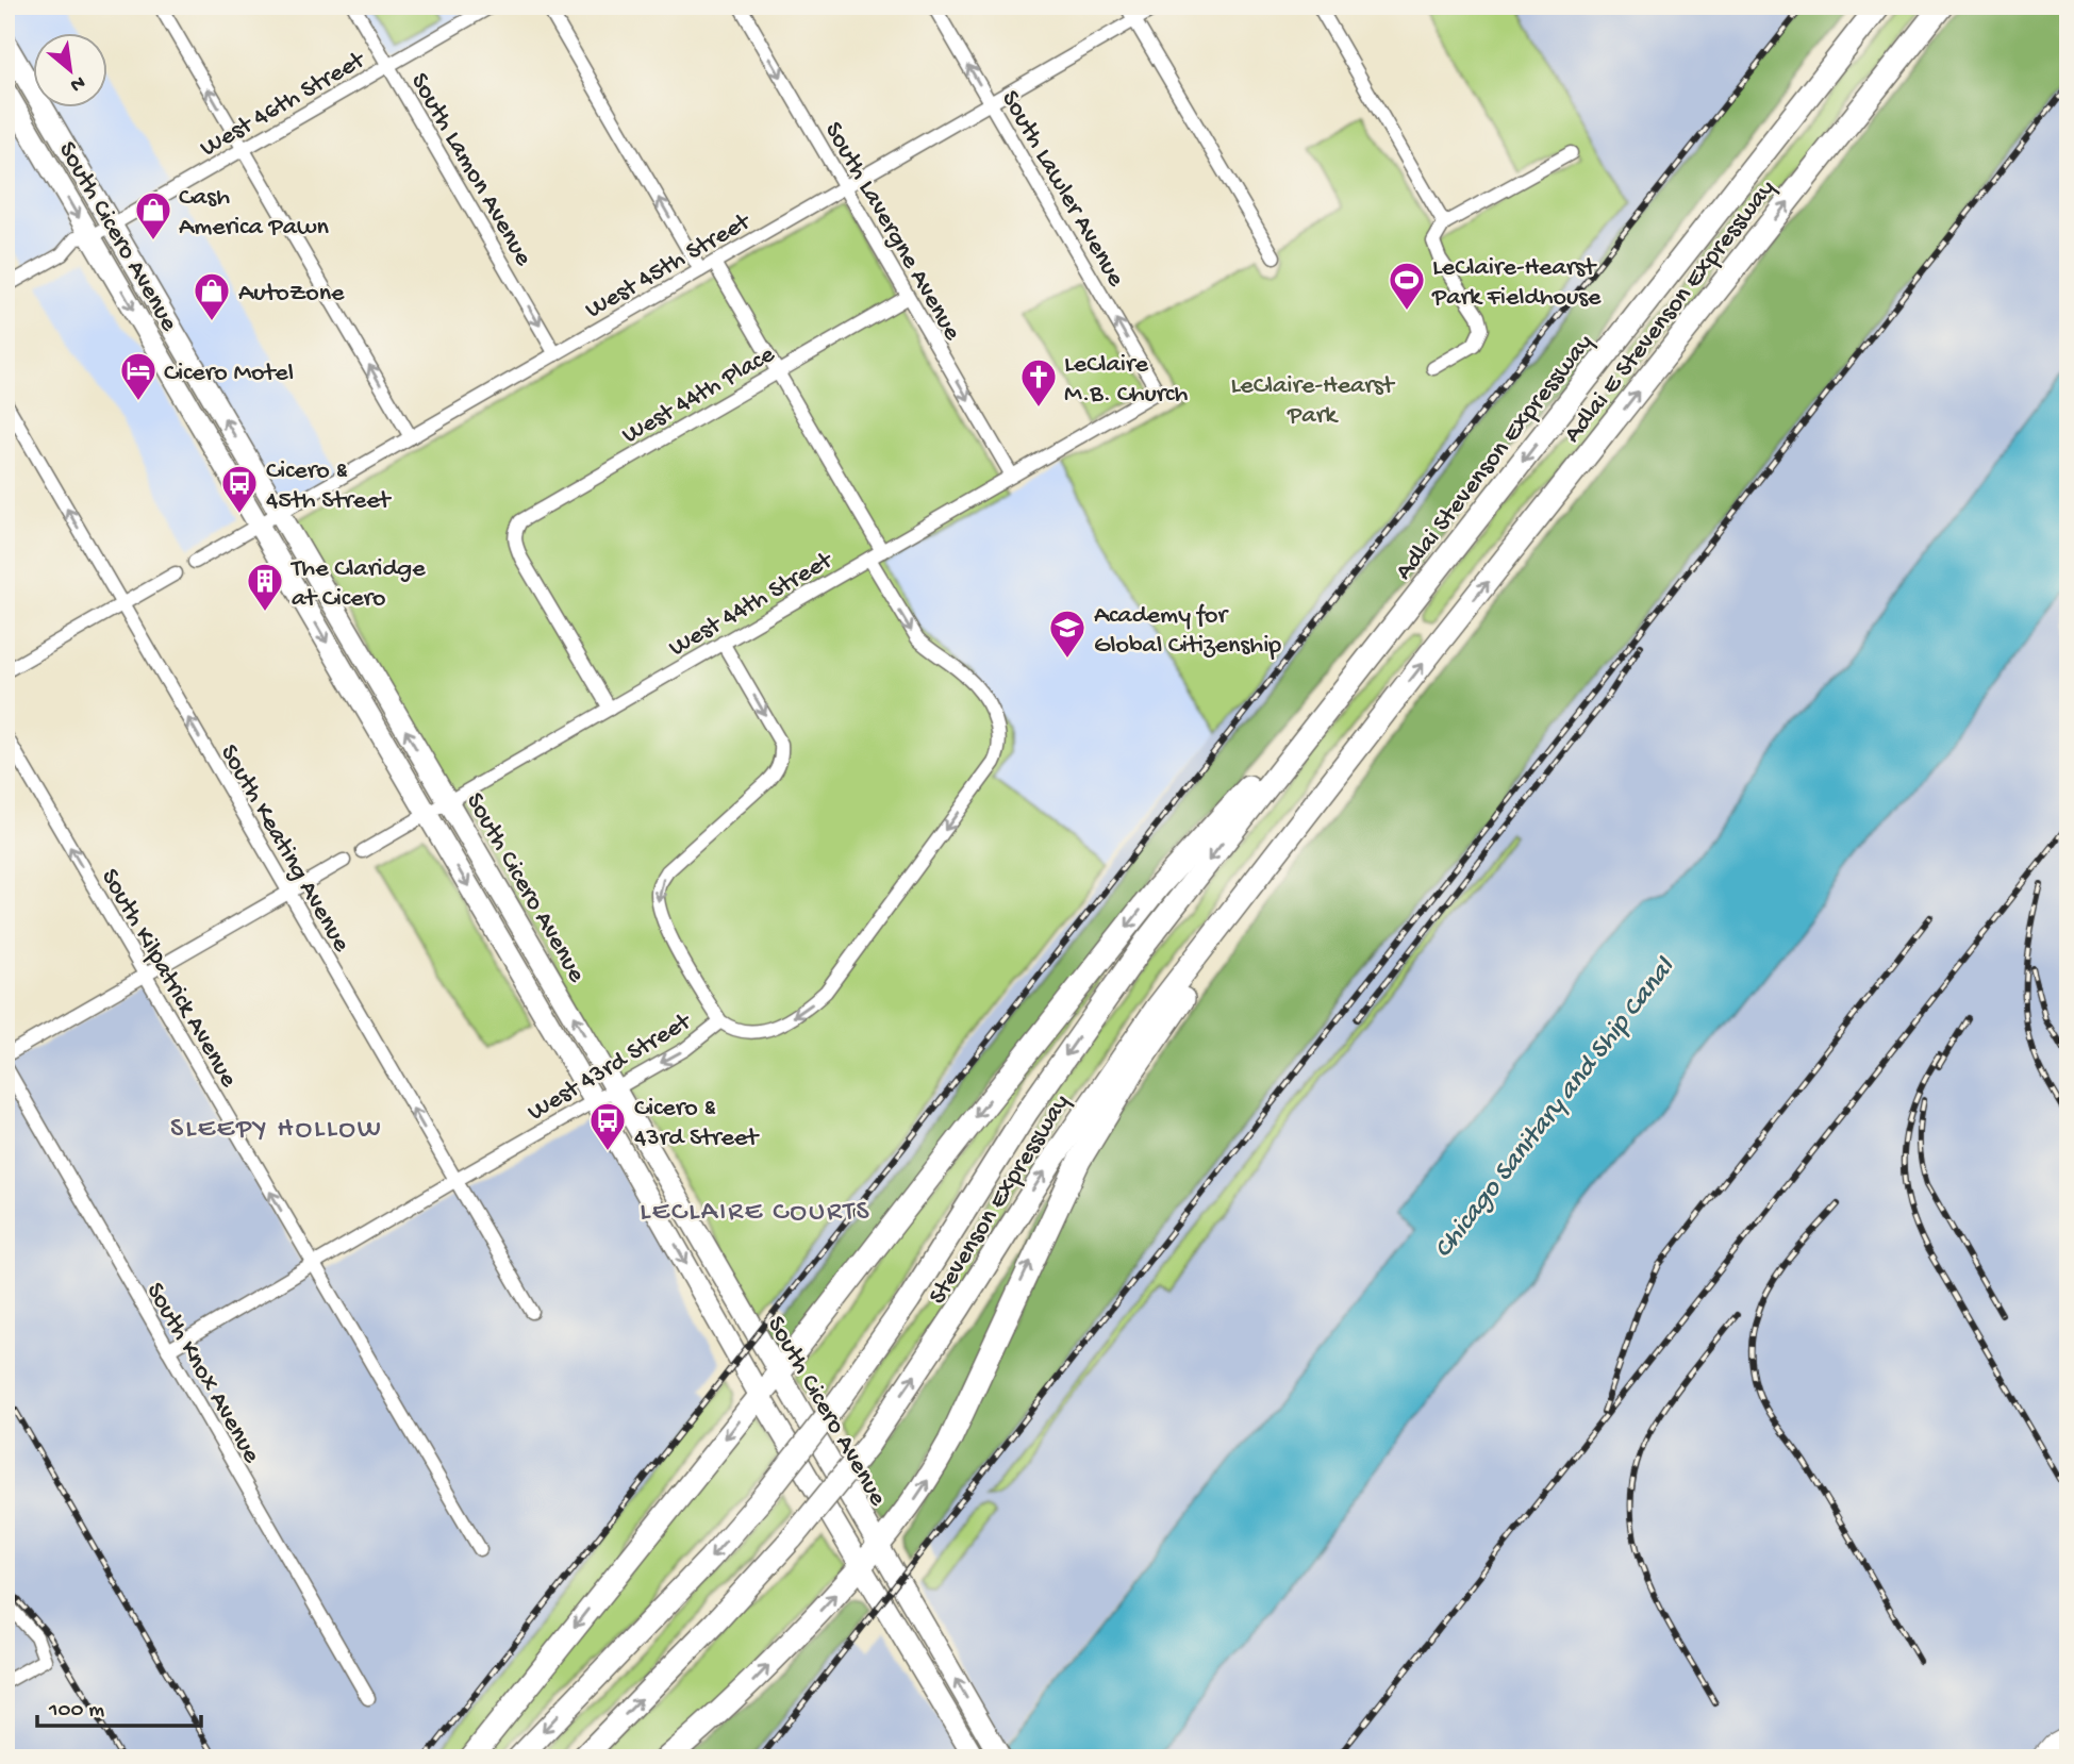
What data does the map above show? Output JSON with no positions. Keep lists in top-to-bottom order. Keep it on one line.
{"streets":{"highway":["Adlai E Stevenson Expressway","Adlai Stevenson Expressway","Stevenson Expressway"],"main road":["South Cicero Avenue"],"street":["West 46th Street","South Lamon Avenue","South Lawler Avenue","South Lavergne Avenue","West 45th Street","West 44th Place","West 44th Street","South Keating Avenue","South Kilpatrick Avenue","West 43rd Street","South Knox Avenue"]},"crossings":[["West 46th Street","South Lamon Avenue"],["West 46th Street","South Cicero Avenue"],["South Lamon Avenue","West 45th Street"],["South Lawler Avenue","West 45th Street"],["South Lawler Avenue","West 44th Street"],["South Lavergne Avenue","West 45th Street"],["South Lavergne Avenue","West 44th Place"],["South Lavergne Avenue","West 44th Street"],["South Cicero Avenue","West 45th Street"],["South Cicero Avenue","West 44th Street"],["South Cicero Avenue","West 43rd Street"],["Adlai E Stevenson Expressway","Stevenson Expressway"],["West 44th Place","West 44th Street"],["Adlai Stevenson Expressway","Stevenson Expressway"],["West 44th Street","West 43rd Street"],["South Keating Avenue","West 43rd Street"],["South Kilpatrick Avenue","West 43rd Street"],["West 43rd Street","South Knox Avenue"]],"one_way":["South Lamon Avenue","South Lawler Avenue","South Lavergne Avenue","Adlai E Stevenson Expressway","Adlai Stevenson Expressway","South Keating Avenue","South Kilpatrick Avenue"],"districts":["SLEEPY HOLLOW","LECLAIRE COURTS"],"water":["Chicago Sanitary and Ship Canal"],"parks":["LeClaire-Hearst Park"],"places":{"shop":["Cash America Pawn","AutoZone"],"sports":["LeClaire-Hearst Park Fieldhouse"],"hotel":["Cicero Motel"],"church":["LeClaire M.B. Church"],"bus stop":["Cicero & 45th Street","Cicero & 43rd Street"],"building":["The Claridge at Cicero"],"school or university":["Academy for Global Citizenship"]},"scale_bar":"100 m","north":"bottom right"}
